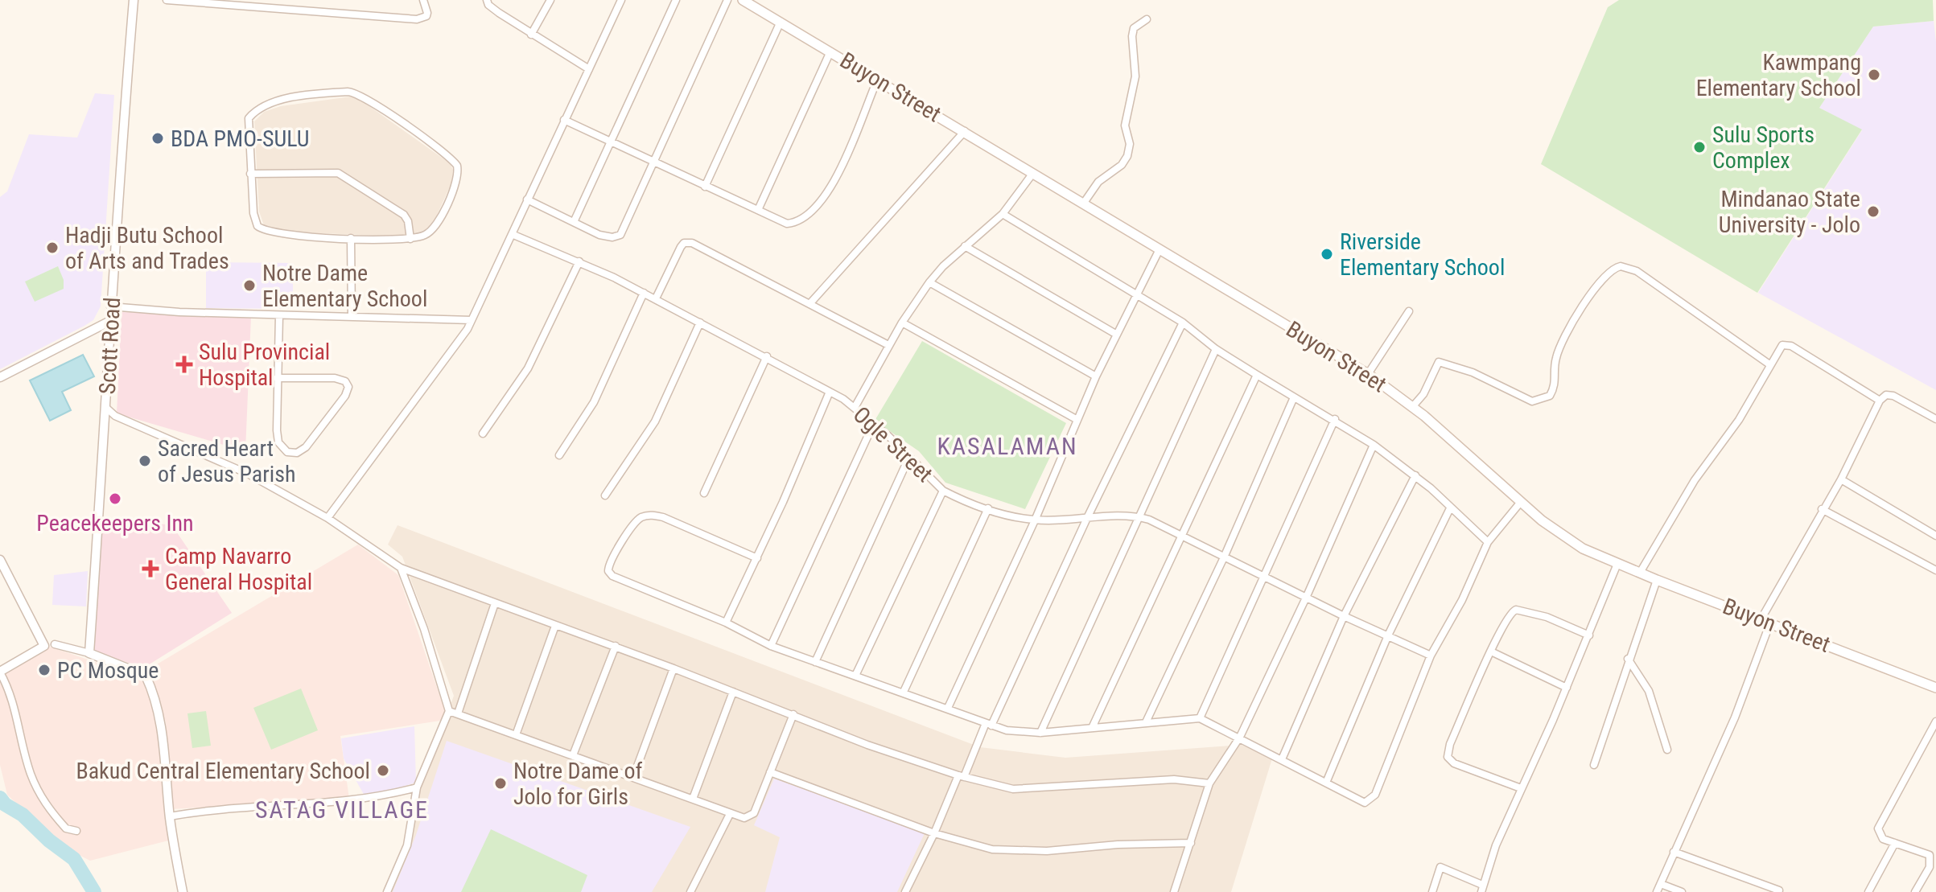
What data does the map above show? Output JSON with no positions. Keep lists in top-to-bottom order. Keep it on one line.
{"streets":{"main road":["Buyon Street"],"street":["Scott Road","Ogle Street"]},"districts":["KASALAMAN","SATAG VILLAGE"],"places":{"other":["Kawmpang Elementary School","BDA PMO-SULU","Sulu Sports Complex","Mindanao State University - Jolo","Hadji Butu School of Arts and Trades","Riverside Elementary School","Notre Dame Elementary School","Sacred Heart of Jesus Parish","Peacekeepers Inn","PC Mosque","Bakud Central Elementary School","Notre Dame of Jolo for Girls"],"health":["Sulu Provincial Hospital","Camp Navarro General Hospital"]}}
